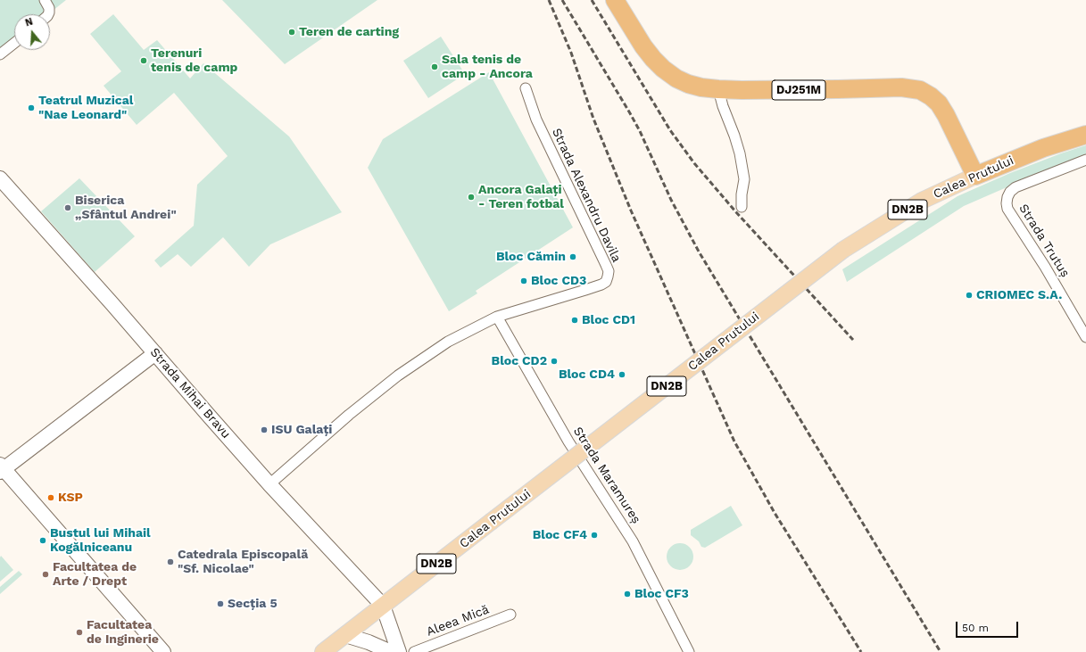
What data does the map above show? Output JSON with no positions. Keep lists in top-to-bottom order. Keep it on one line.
{"streets":{"highway":["DJ251M","Calea Prutului","DN2B"],"street":["Strada Alexandru Davila","Strada Trutuș","Strada Mihai Bravu","Strada Maramureș","Aleea Mică"]},"crossings":[["DJ251M","Calea Prutului"],["Calea Prutului","Strada Mihai Bravu"],["Strada Alexandru Davila","Strada Mihai Bravu"],["Strada Alexandru Davila","Strada Maramureș"]],"places":["Teren de carting","Terenuri tenis de camp","Sala tenis de camp - Ancora","Teatrul Muzical \"Nae Leonard\"","Ancora Galați - Teren fotbal","Biserica „Sfântul Andrei\"","Bloc Cămin","Bloc CD3","CRIOMEC S.A.","Bloc CD1","Bloc CD2","Bloc CD4","ISU Galați","KSP","Bloc CF4","Bustul lui Mihail Kogălniceanu","Catedrala Episcopală \"Sf. Nicolae\"","Facultatea de Arte / Drept","Bloc CF3","Secția 5","Facultatea de Inginerie"],"scale_bar":"50 m","north":"top"}
